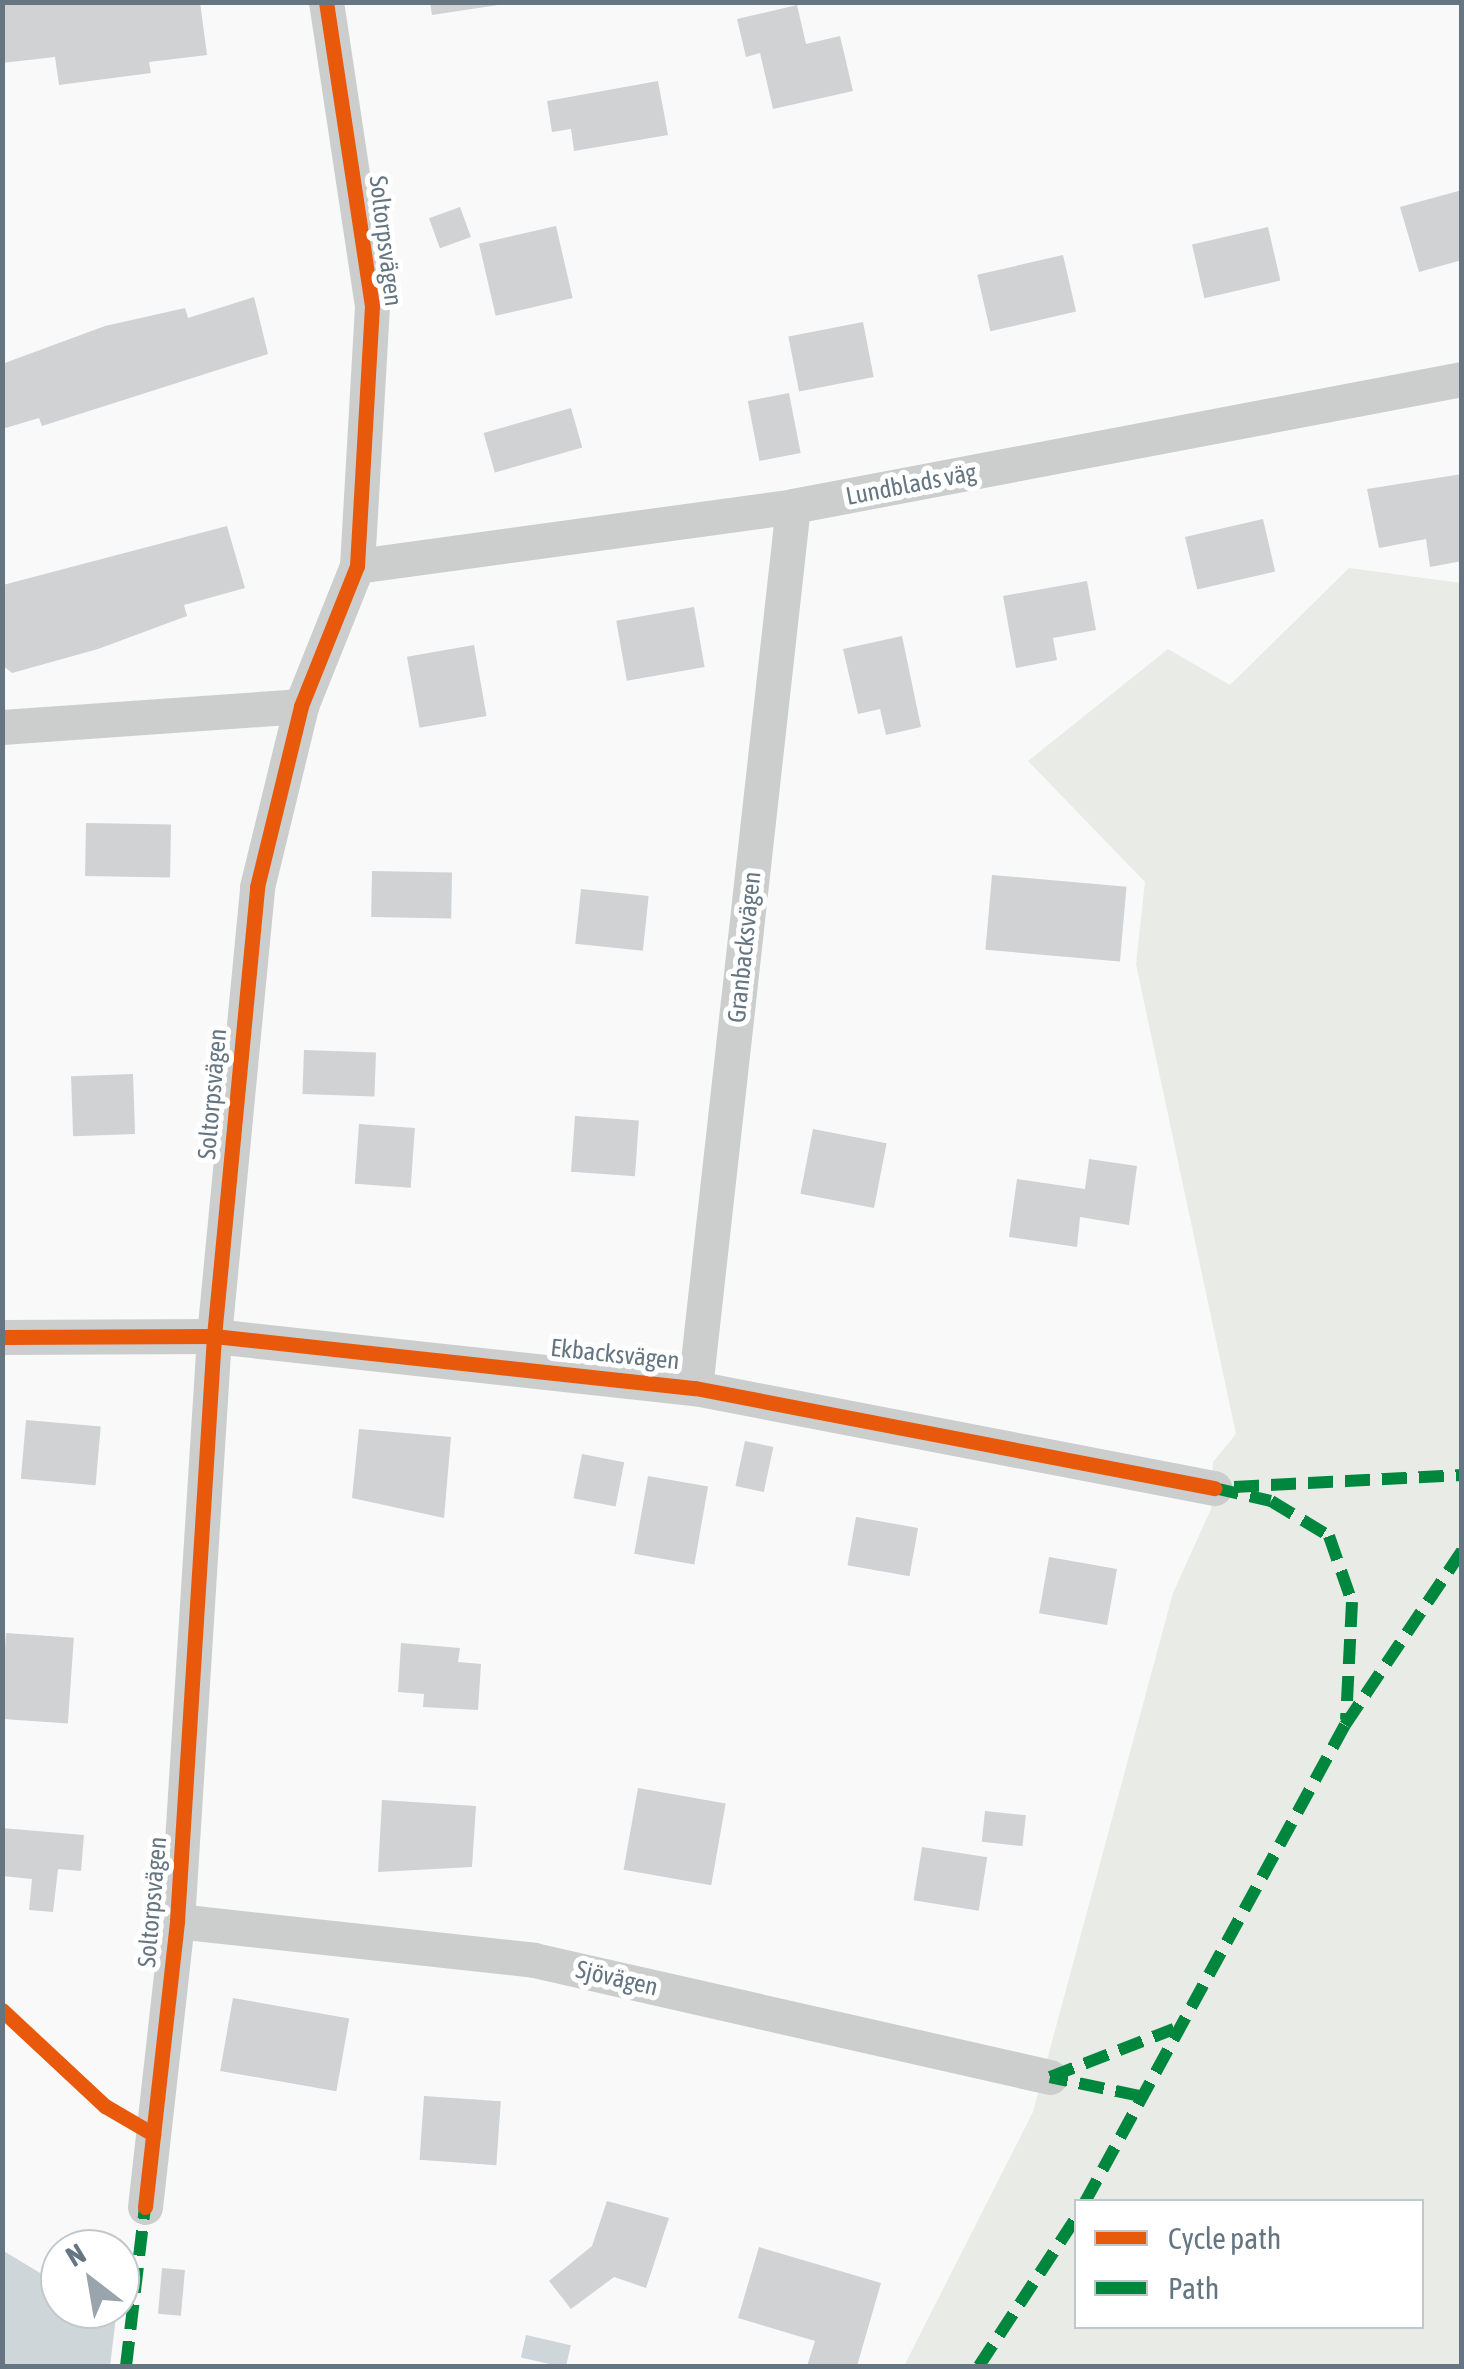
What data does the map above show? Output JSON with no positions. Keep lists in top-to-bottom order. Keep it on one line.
{"streets":{"street":["Soltorpsvägen","Lundblads väg","Granbacksvägen","Ekbacksvägen","Sjövägen"]},"crossings":[["Soltorpsvägen","Lundblads väg"],["Soltorpsvägen","Ekbacksvägen"],["Soltorpsvägen","Sjövägen"],["Lundblads väg","Granbacksvägen"],["Granbacksvägen","Ekbacksvägen"]],"legend":["Cycle path","Path"],"north":"top left"}
